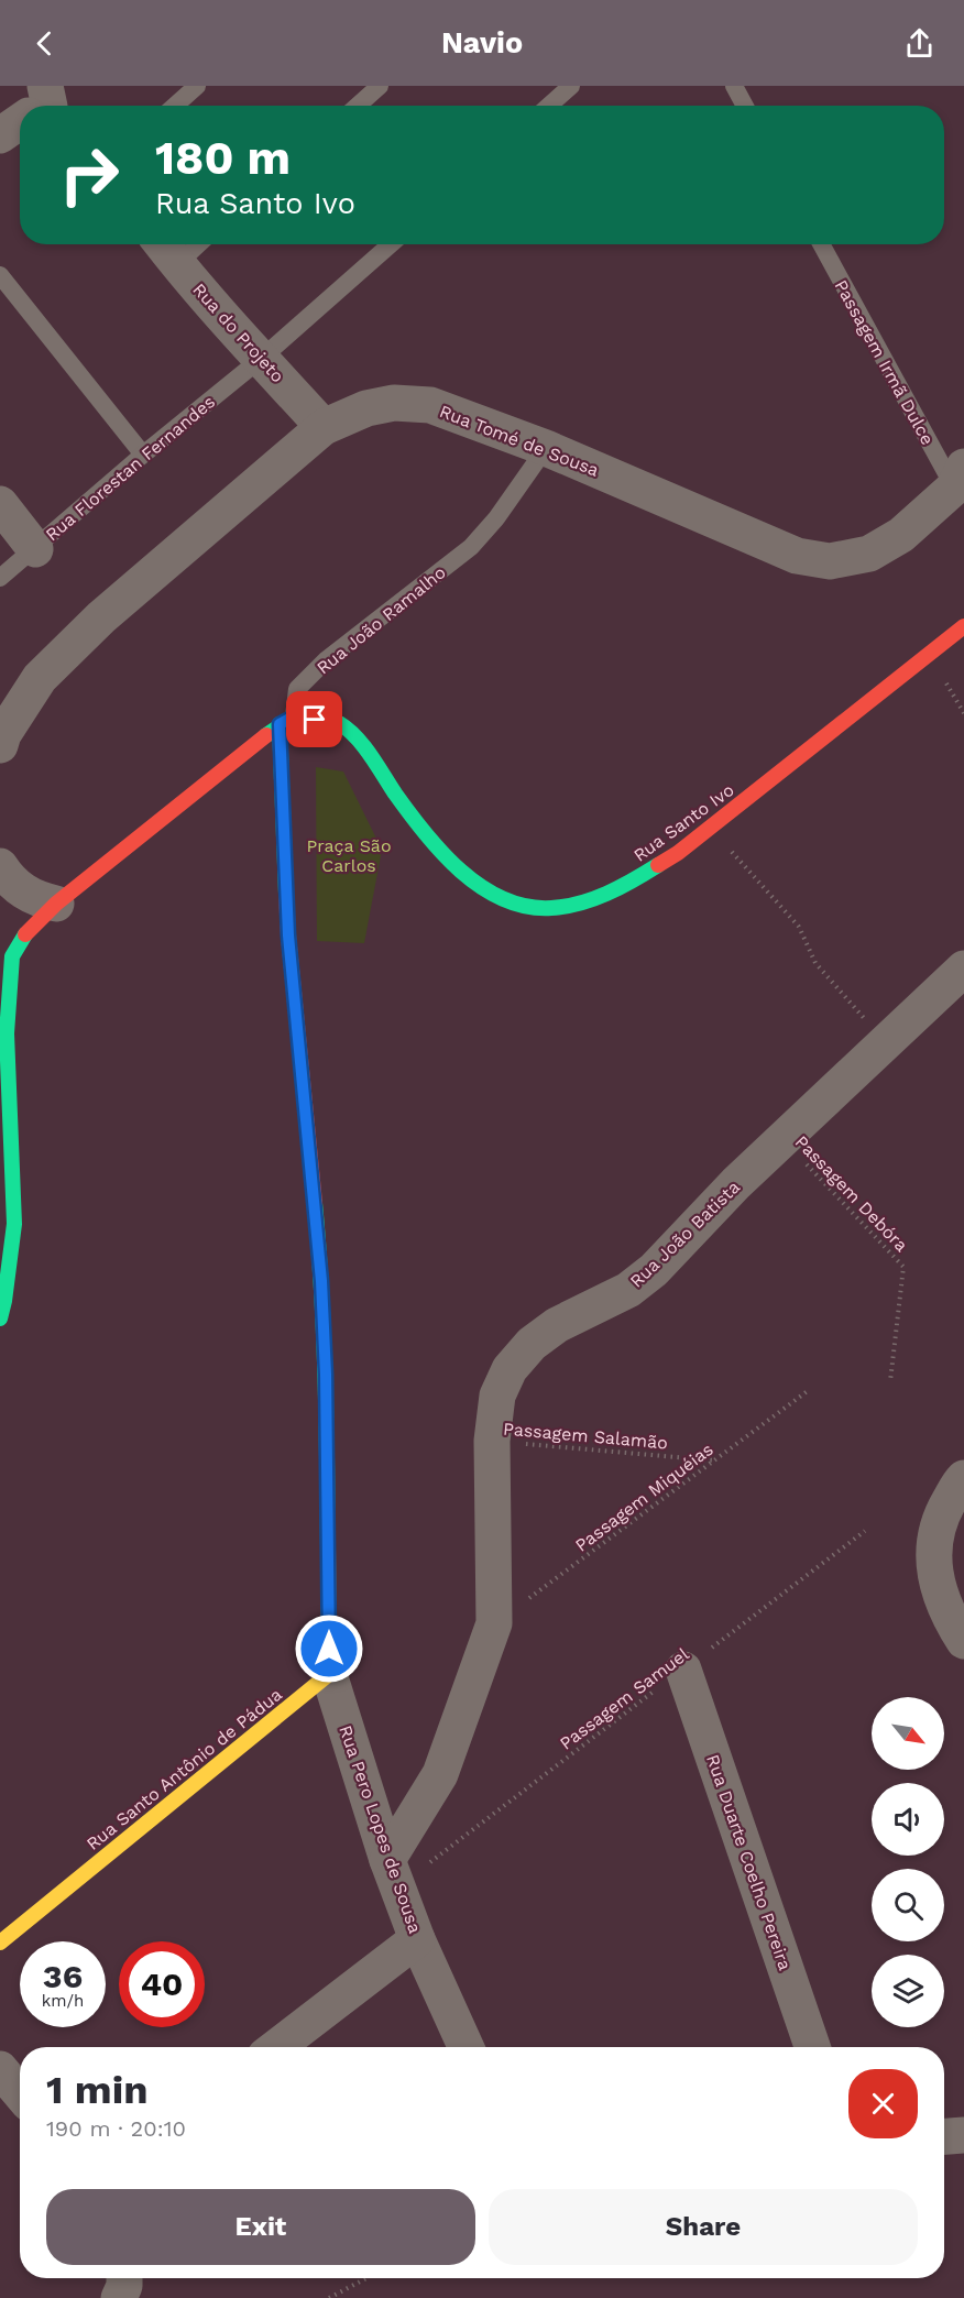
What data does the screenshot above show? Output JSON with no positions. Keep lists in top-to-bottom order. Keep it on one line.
{"streets":{"street":["Rua do Projeto","Rua Tomé de Sousa","Rua Santo Ivo","Rua João Batista","Rua Santo Antônio de Pádua","Rua Pero Lopes de Sousa","Rua Duarte Coelho Pereira"],"lane":["Passagem Irmã Dulce","Rua Florestan Fernandes","Rua João Ramalho"],"path":["Passagem Debóra","Passagem Salamão","Passagem Miquéias","Passagem Samuel"]},"crossings":[["Rua do Projeto","Rua Tomé de Sousa"],["Rua do Projeto","Rua Florestan Fernandes"],["Passagem Irmã Dulce","Rua Tomé de Sousa"],["Rua Tomé de Sousa","Rua João Ramalho"],["Rua João Ramalho","Rua Santo Ivo"],["Passagem Debóra","Rua João Batista"],["Rua João Batista","Passagem Salamão"],["Rua João Batista","Passagem Miquéias"],["Rua João Batista","Passagem Samuel"],["Rua João Batista","Rua Pero Lopes de Sousa"],["Passagem Salamão","Passagem Miquéias"],["Passagem Samuel","Rua Pero Lopes de Sousa"],["Passagem Samuel","Rua Duarte Coelho Pereira"],["Rua Santo Antônio de Pádua","Rua Pero Lopes de Sousa"]],"parks":["Praça São Carlos"],"north":"bottom right","page":{"header":"Navio","turn":["180 m","Rua Santo Ivo"],"speed":"36 km/h","limit":"40","heading":["1 min","190 m · 20:10"],"buttons":["Exit","Share"]}}
